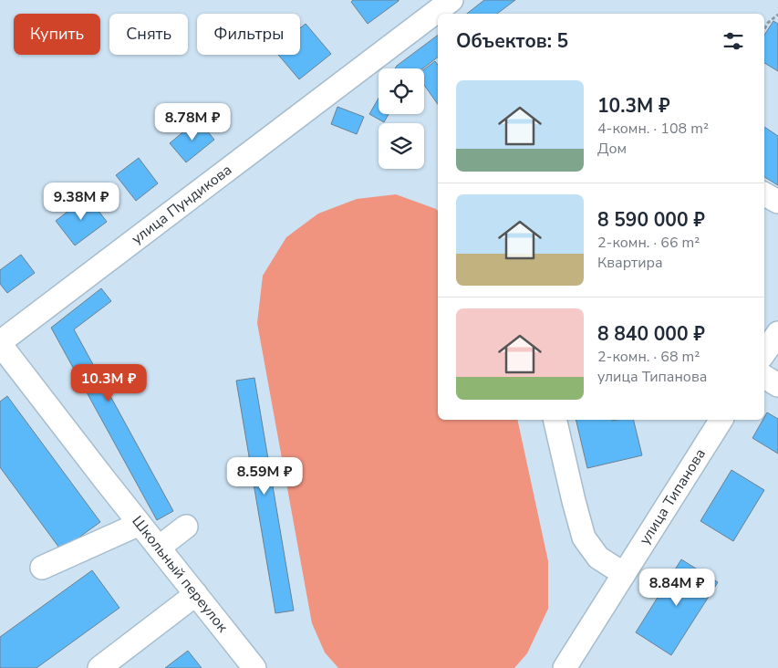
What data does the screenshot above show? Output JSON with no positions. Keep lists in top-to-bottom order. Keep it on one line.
{"streets":{"street":["улица Пундикова","улица Типанова","Школьный переулок"]},"crossings":[["улица Пундикова","Школьный переулок"]],"page":{"chip":["Купить","Снять","Фильтры"],"heading":"Объектов: 5","list":[{"name":"10.3M ₽","note":"4-комн. · 108 m² · Дом"},{"name":"8 590 000 ₽","note":"2-комн. · 66 m² · Квартира"},{"name":"8 840 000 ₽","note":"2-комн. · 68 m² · улица Типанова"}],"price":["8.78M ₽","9.38M ₽","10.3M ₽","8.59M ₽","8.84M ₽"]}}
